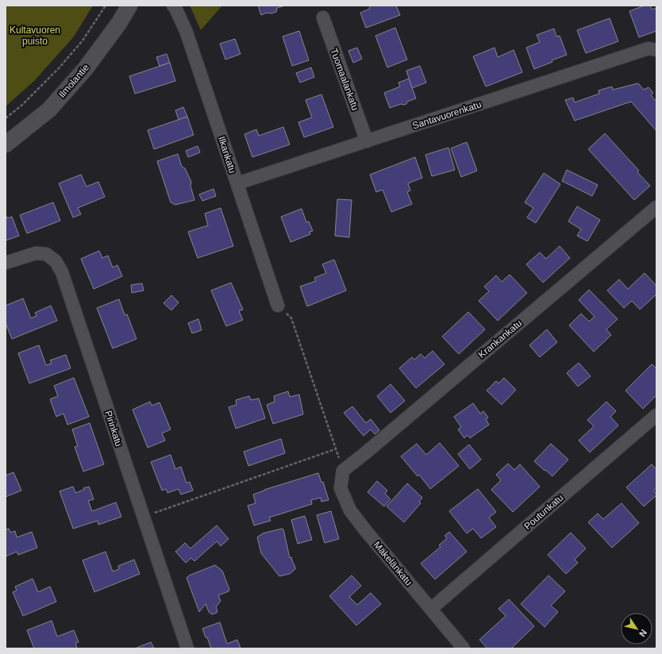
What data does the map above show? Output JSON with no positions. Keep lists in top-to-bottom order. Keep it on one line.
{"streets":{"street":["Tuomaalankatu","Ilmolantie","Santavuorenkatu","Ilkankatu","Krankankatu","Pirinkatu","Poutunkatu","Mäkelänkatu"]},"crossings":[["Tuomaalankatu","Santavuorenkatu"],["Santavuorenkatu","Ilkankatu"],["Krankankatu","Mäkelänkatu"],["Poutunkatu","Mäkelänkatu"]],"parks":["Kultavuoren puisto"],"north":"bottom right"}
